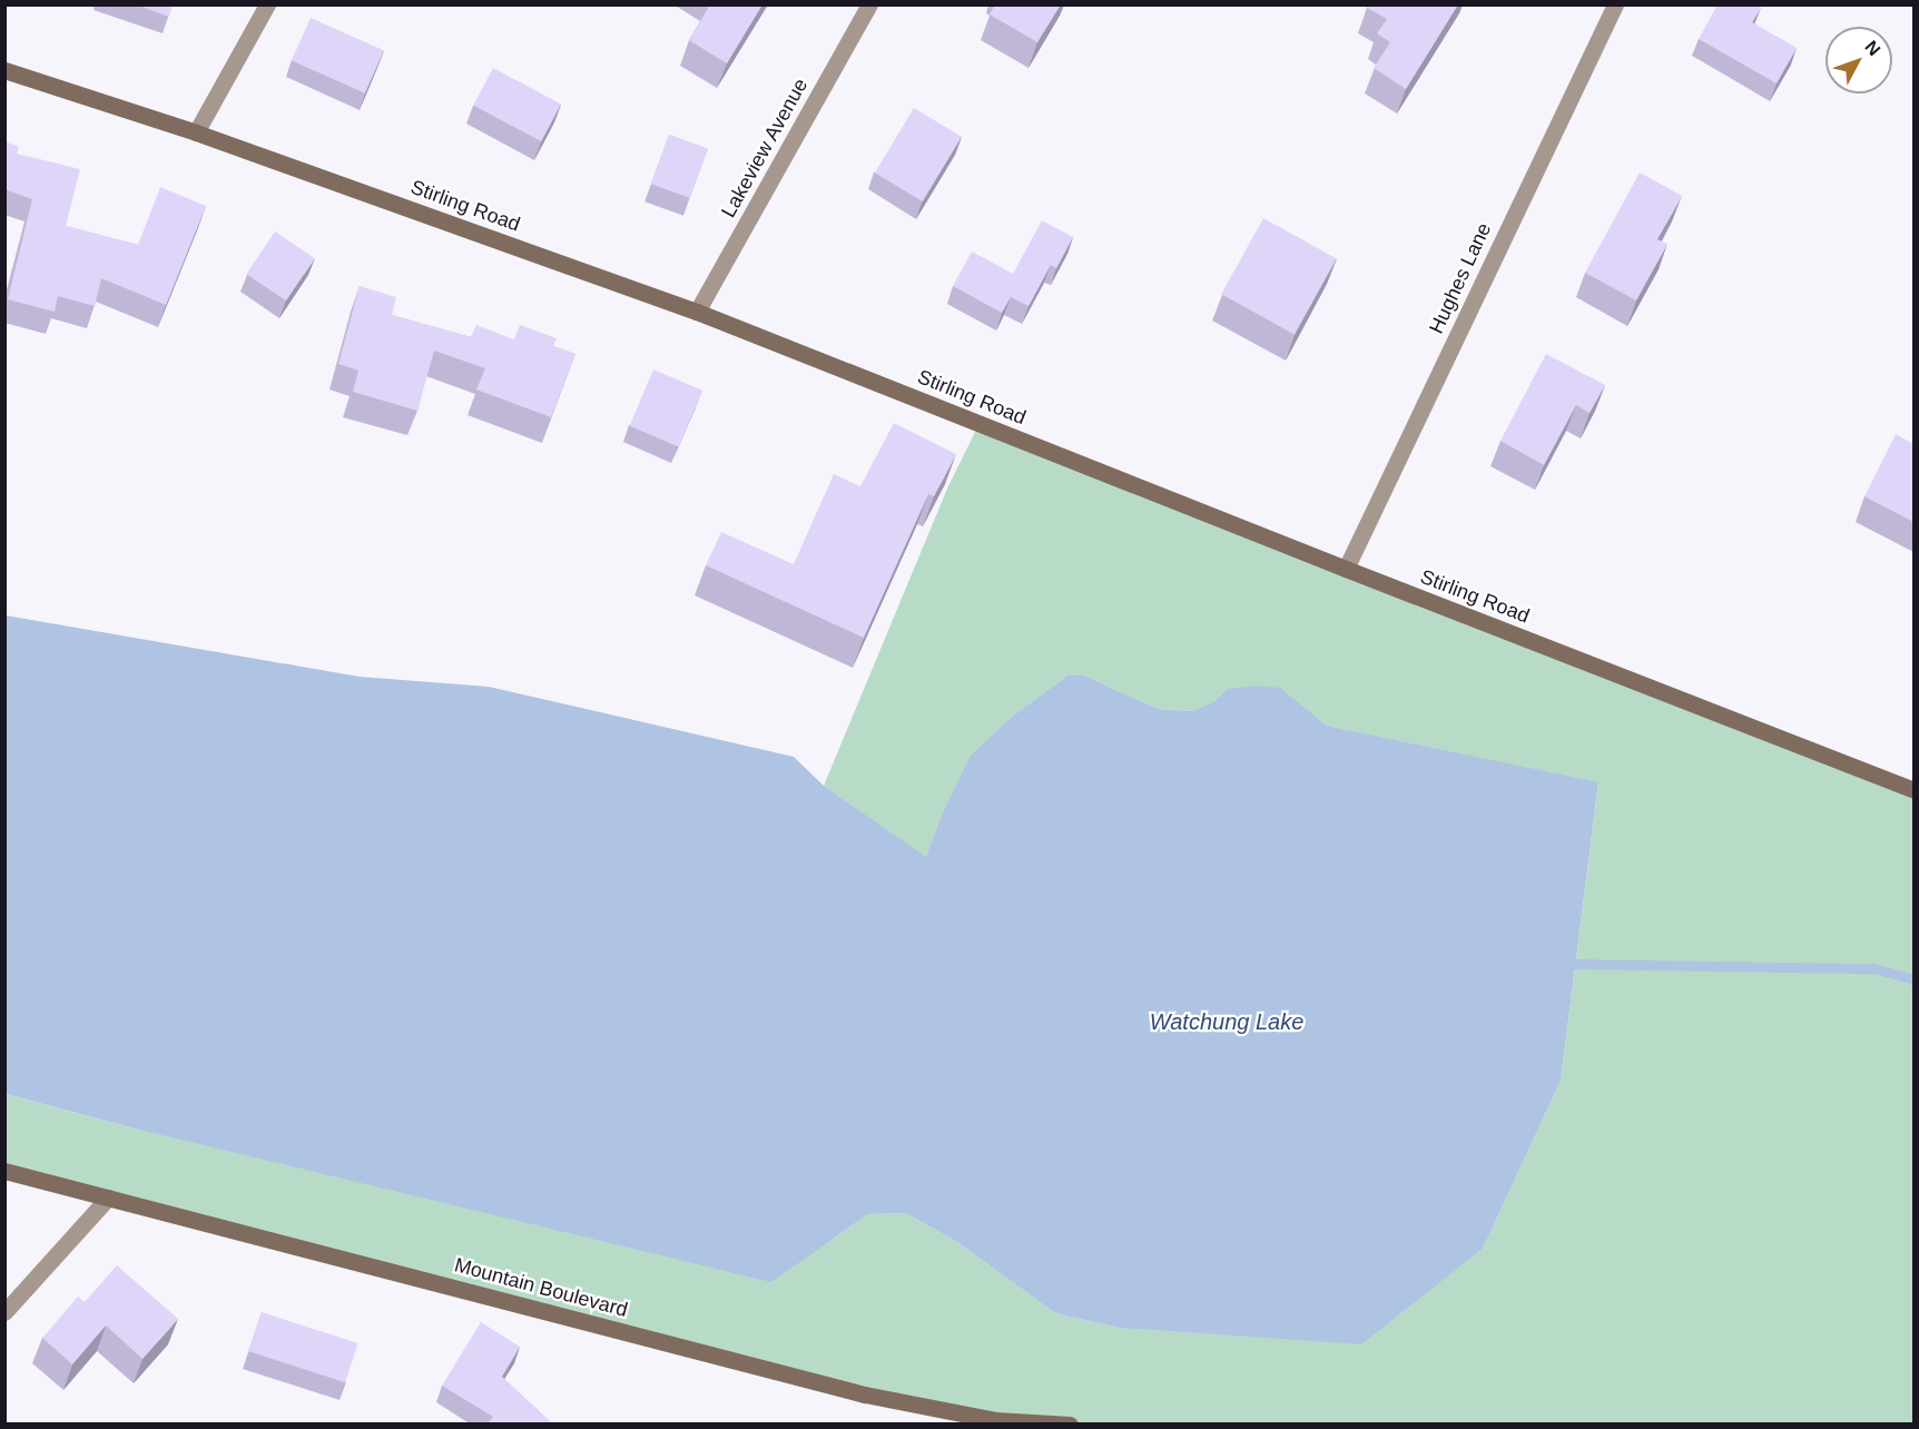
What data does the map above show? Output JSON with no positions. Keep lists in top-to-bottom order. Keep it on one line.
{"streets":{"street":["Lakeview Avenue","Stirling Road","Hughes Lane","Mountain Boulevard"]},"crossings":[["Lakeview Avenue","Stirling Road"],["Stirling Road","Hughes Lane"]],"water":["Watchung Lake"],"north":"top right"}
